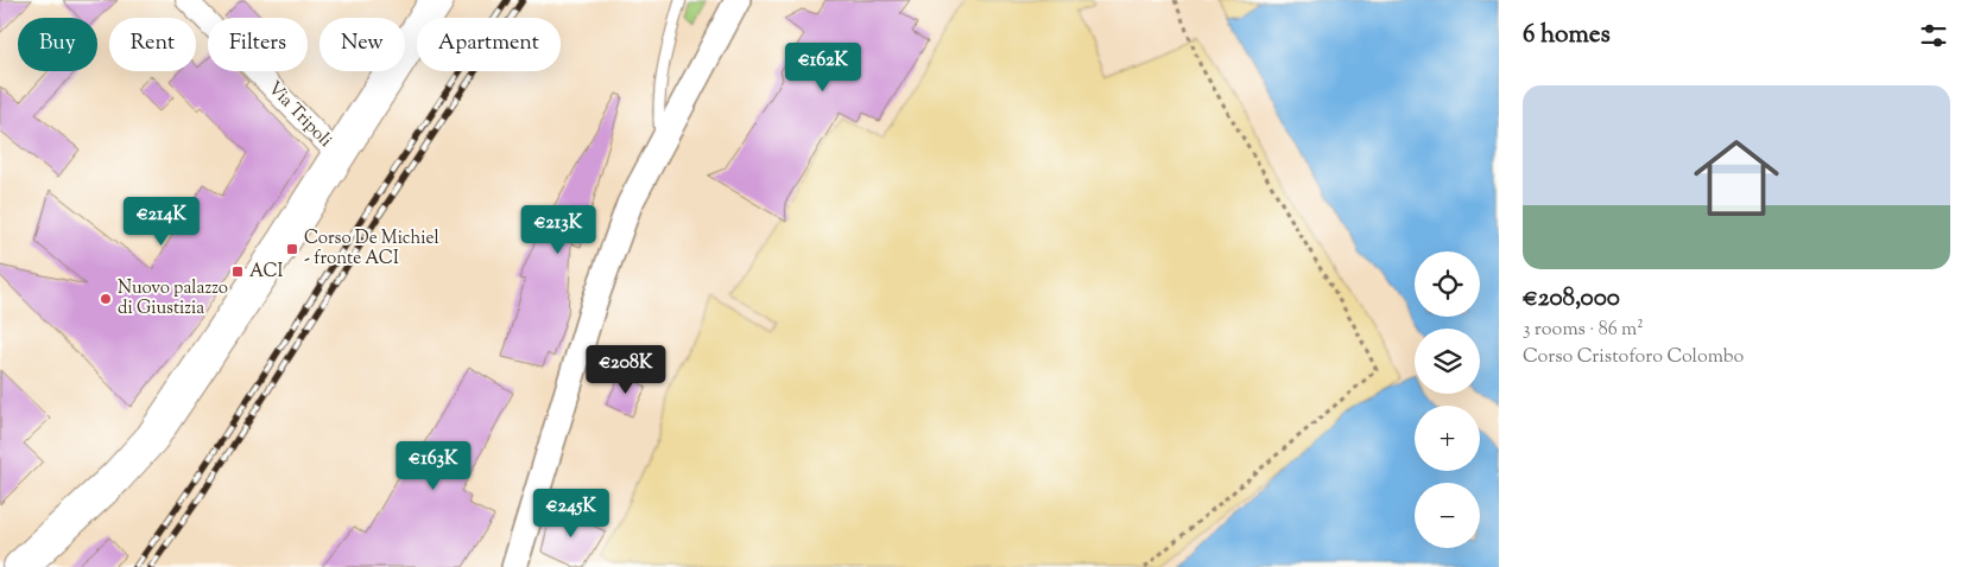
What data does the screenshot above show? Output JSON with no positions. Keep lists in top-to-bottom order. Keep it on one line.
{"streets":{"street":["Via Tripoli"]},"places":{"transit":["Corso De Michiel - fronte ACI","ACI"],"other":["Nuovo palazzo di Giustizia"]},"page":{"heading":"6 homes","chip":["Buy","Rent","Filters","New","Apartment"],"price":["€162K","€214K","€213K","€208K","€163K","€245K"],"list":[{"name":"€208,000","note":"3 rooms · 86 m² · Corso Cristoforo Colombo"}],"map_buttons":["+","−"]}}
